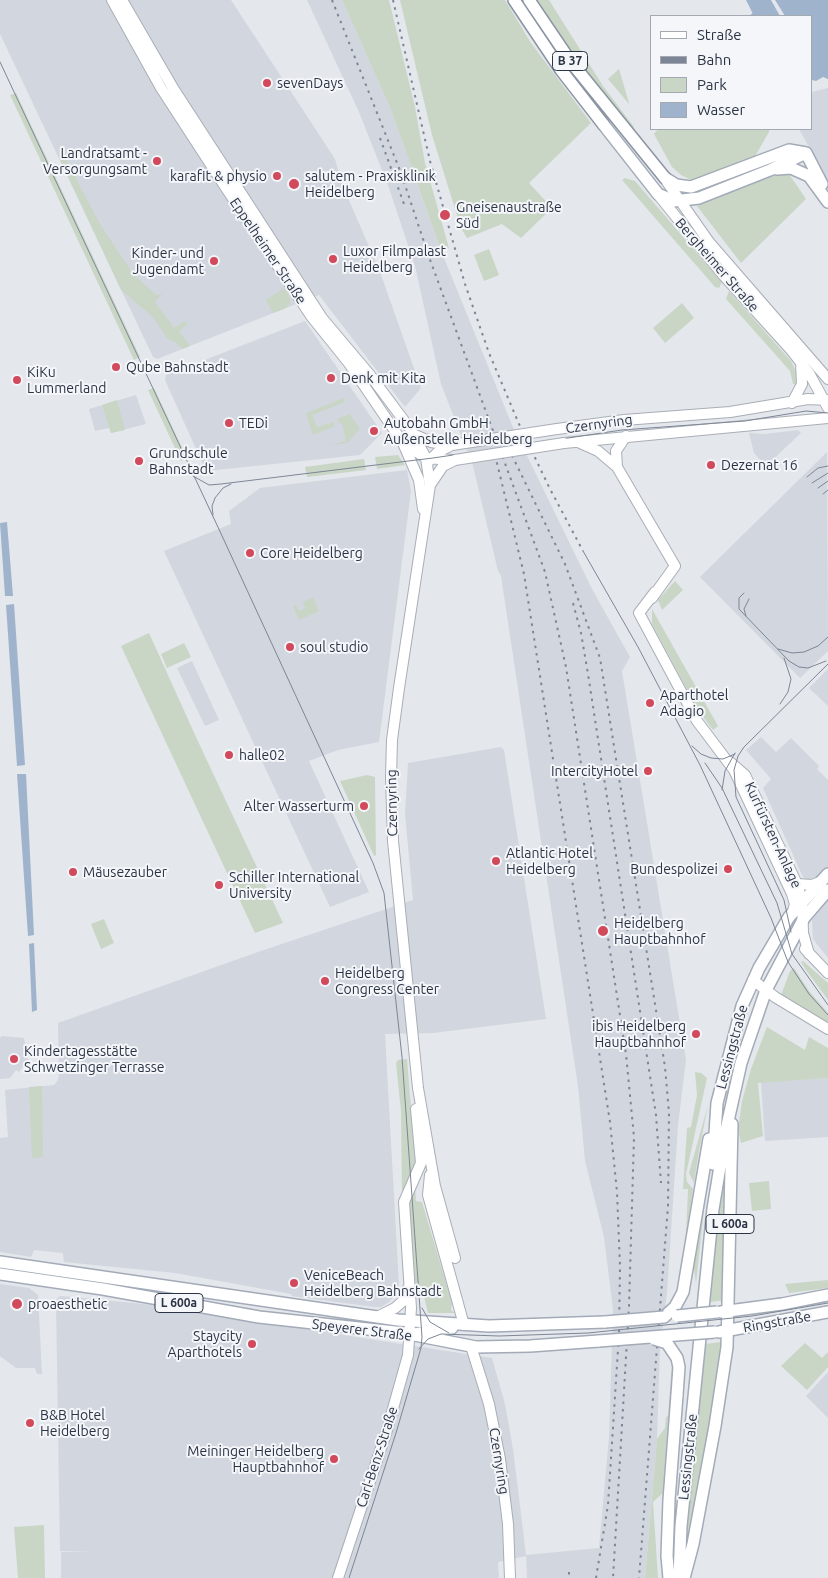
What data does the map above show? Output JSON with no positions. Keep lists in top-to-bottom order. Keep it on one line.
{"streets":{"main road":["B 37","Eppelheimer Straße","Bergheimer Straße","Czernyring","Kurfürsten-Anlage","Lessingstraße","L 600a","Ringstraße","Speyerer Straße","Carl-Benz-Straße"]},"crossings":[["B 37","Bergheimer Straße"],["Eppelheimer Straße","Czernyring"],["Bergheimer Straße","Czernyring"],["Czernyring","Speyerer Straße"],["Czernyring","Carl-Benz-Straße"],["Kurfürsten-Anlage","Lessingstraße"],["Kurfürsten-Anlage","L 600a"],["Lessingstraße","L 600a"],["L 600a","Ringstraße"],["L 600a","Speyerer Straße"],["Ringstraße","Speyerer Straße"],["Speyerer Straße","Carl-Benz-Straße"]],"places":["sevenDays","Landratsamt - Versorgungsamt","karafit & physio","salutem - Praxisklinik Heidelberg","Gneisenaustraße Süd","Luxor Filmpalast Heidelberg","Kinder- und Jugendamt","Qube Bahnstadt","Denk mit Kita","KiKu Lummerland","TEDi","Autobahn GmbH Außenstelle Heidelberg","Grundschule Bahnstadt","Dezernat 16","Core Heidelberg","soul studio","Aparthotel Adagio","halle02","IntercityHotel","Alter Wasserturm","Atlantic Hotel Heidelberg","Bundespolizei","Mäusezauber","Schiller International University","Heidelberg Hauptbahnhof","Heidelberg Congress Center","ibis Heidelberg Hauptbahnhof","Kindertagesstätte Schwetzinger Terrasse","VeniceBeach Heidelberg Bahnstadt","proaesthetic","Staycity Aparthotels","B&B Hotel Heidelberg","Meininger Heidelberg Hauptbahnhof"],"legend":["Straße","Bahn","Park","Wasser"]}
